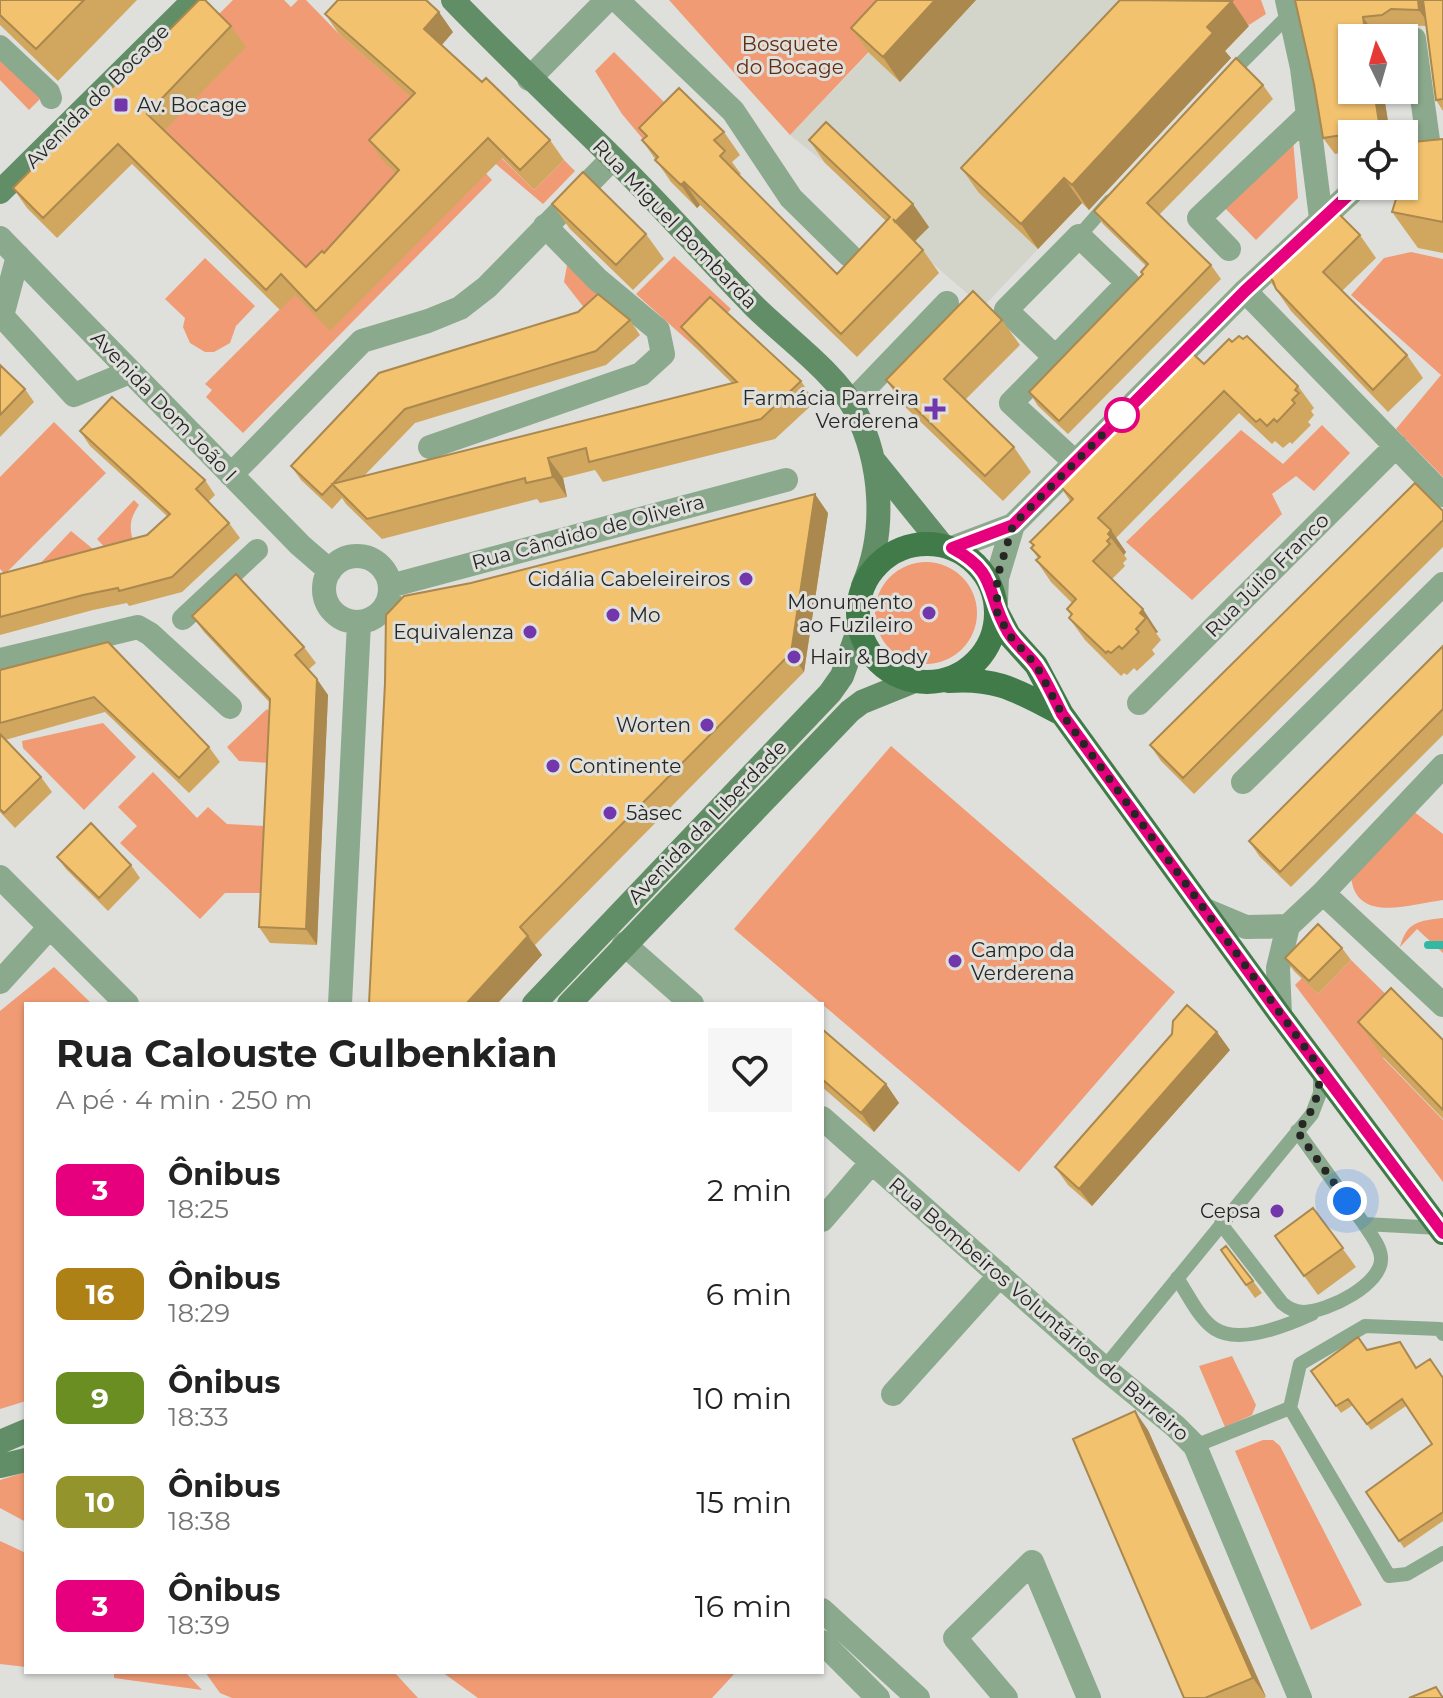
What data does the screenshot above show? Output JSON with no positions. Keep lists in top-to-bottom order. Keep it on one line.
{"streets":{"main road":["Avenida do Bocage","Rua Miguel Bombarda","Avenida da Liberdade"],"street":["Avenida Dom João I","Rua Cândido de Oliveira","Rua Júlio Franco","Rua Bombeiros Voluntários do Barreiro"]},"crossings":[["Rua Miguel Bombarda","Avenida da Liberdade"],["Avenida Dom João I","Rua Cândido de Oliveira"]],"parks":["Bosquete do Bocage"],"places":{"transit":["Av. Bocage"],"health":["Farmácia Parreira Verderena"],"other":["Cidália Cabeleireiros","Monumento ao Fuzileiro","Mo","Equivalenza","Hair & Body","Worten","Continente","5àsec","Campo da Verderena","Cepsa"]},"lines":["bus line 3"],"north":"top","page":{"heading":["Rua Calouste Gulbenkian","A pé · 4 min · 250 m"],"list":[{"mark":"3","name":"Ônibus","note":"18:25","value":"2 min"},{"mark":"16","name":"Ônibus","note":"18:29","value":"6 min"},{"mark":"9","name":"Ônibus","note":"18:33","value":"10 min"},{"mark":"10","name":"Ônibus","note":"18:38","value":"15 min"},{"mark":"3","name":"Ônibus","note":"18:39","value":"16 min"}]}}
